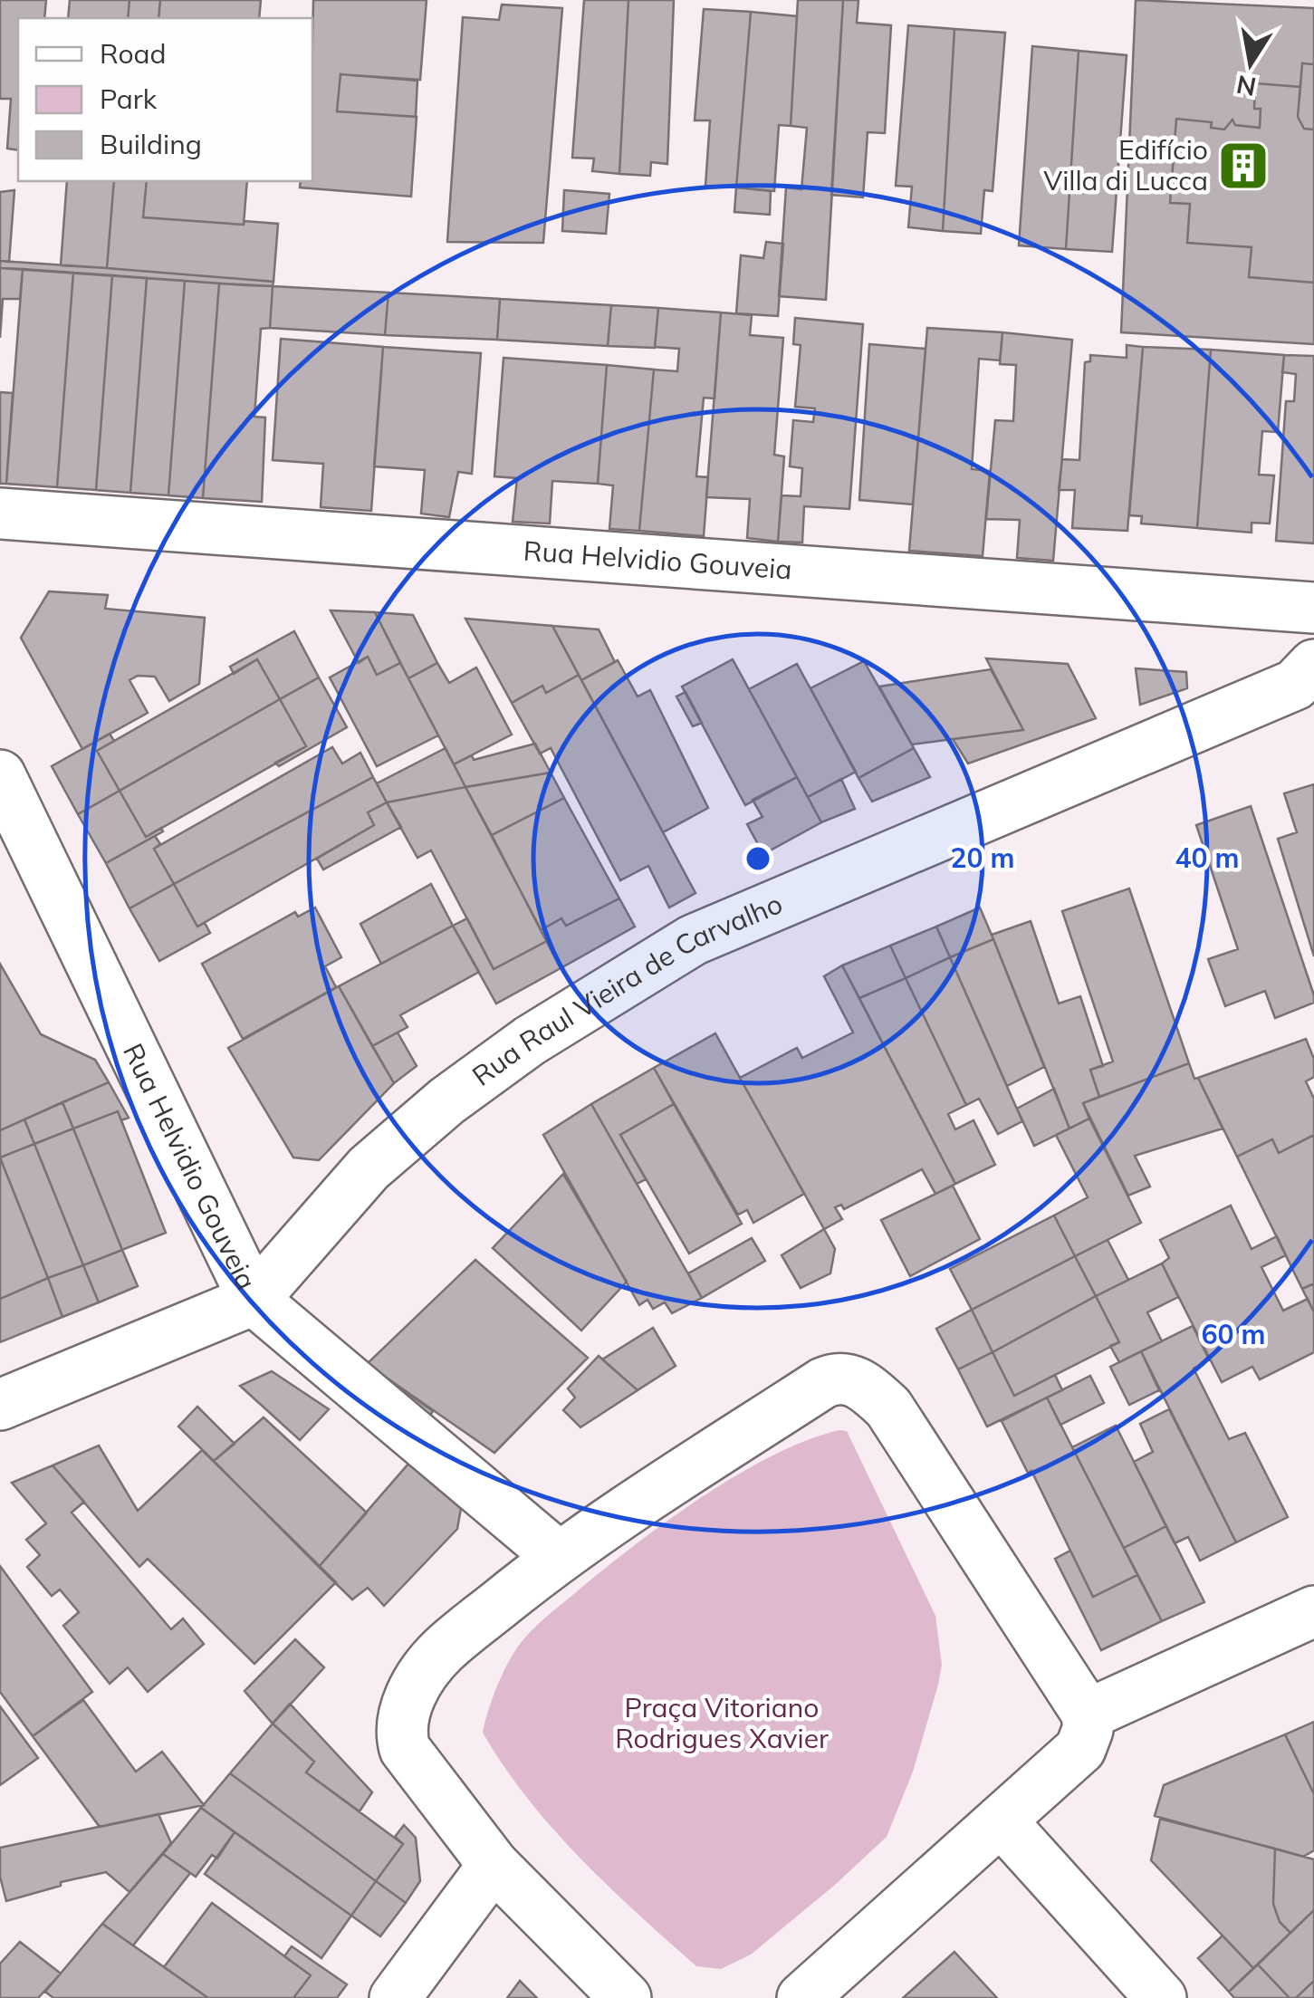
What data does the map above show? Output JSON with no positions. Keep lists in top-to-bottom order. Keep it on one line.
{"streets":{"street":["Rua Helvidio Gouveia","Rua Raul Vieira de Carvalho"]},"crossings":[["Rua Helvidio Gouveia","Rua Raul Vieira de Carvalho"]],"parks":["Praça Vitoriano Rodrigues Xavier"],"places":{"building":["Edifício Villa di Lucca"]},"legend":["Road","Park","Building"],"north":"bottom","rings":["20 m","40 m","60 m"]}
